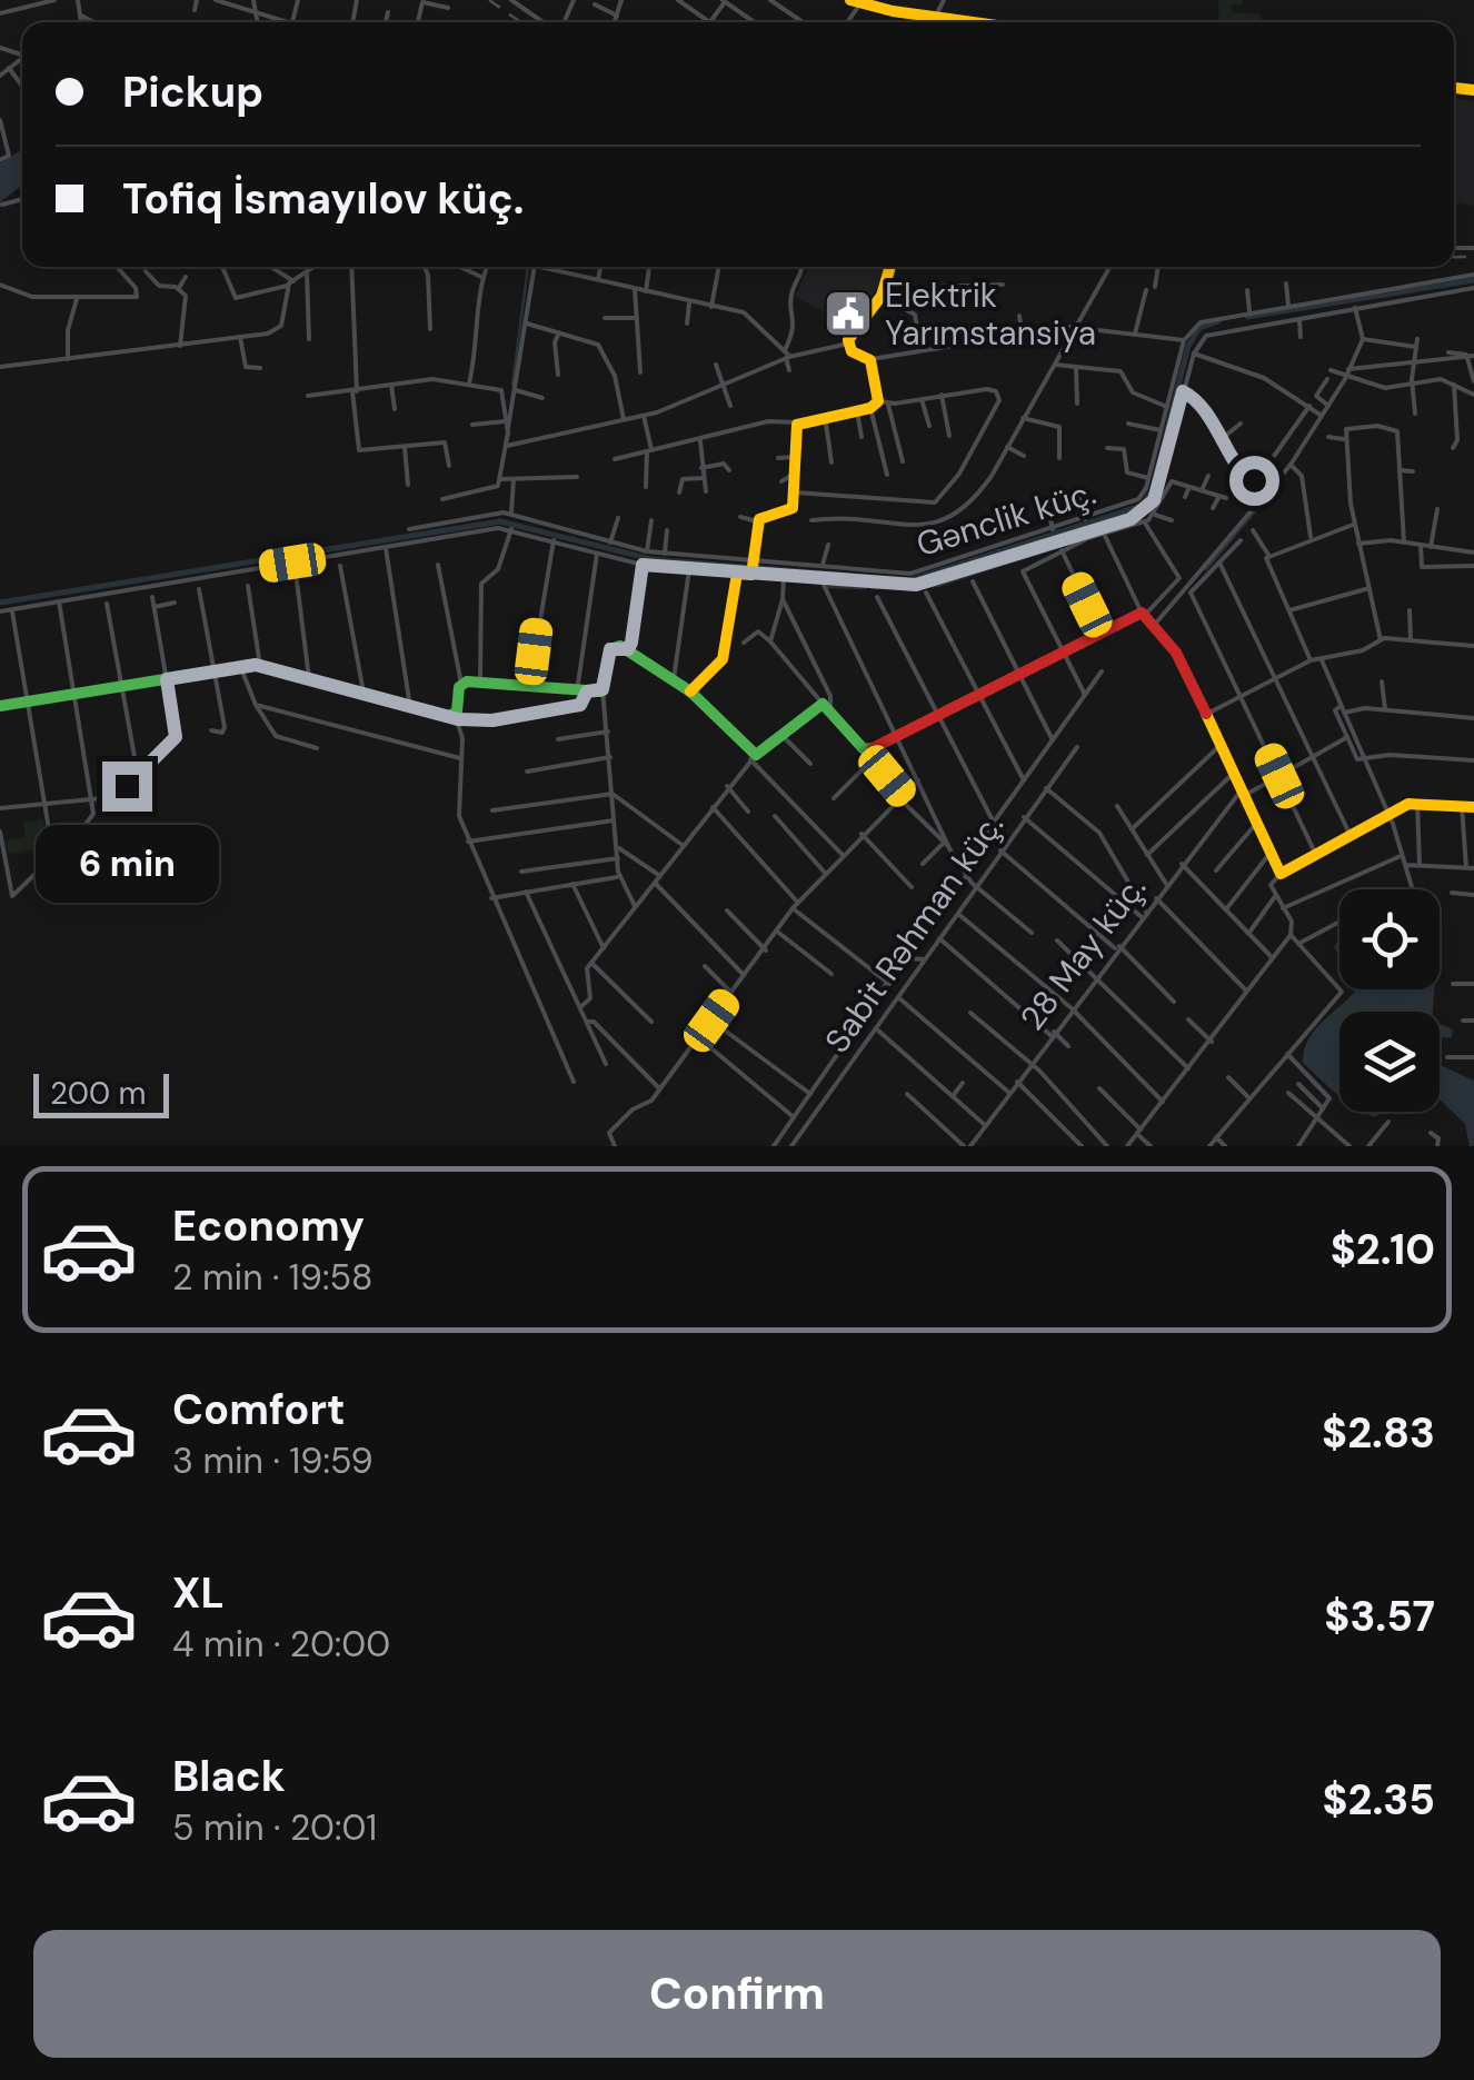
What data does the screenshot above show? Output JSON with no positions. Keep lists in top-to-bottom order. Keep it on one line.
{"streets":{"street":["Gənclik küç.","Sabit Rəhman küç.","28 May küç."]},"places":{"public building":["Elektrik Yarımstansiya"]},"scale_bar":"200 m","page":{"banner":["Pickup","Tofiq İsmayılov küç."],"bubble":"6 min","scale":"200 m","list":[{"name":"Economy","note":"2 min · 19:58","value":"$2.10"},{"name":"Comfort","note":"3 min · 19:59","value":"$2.83"},{"name":"XL","note":"4 min · 20:00","value":"$3.57"},{"name":"Black","note":"5 min · 20:01","value":"$2.35"}],"buttons":"Confirm"}}
